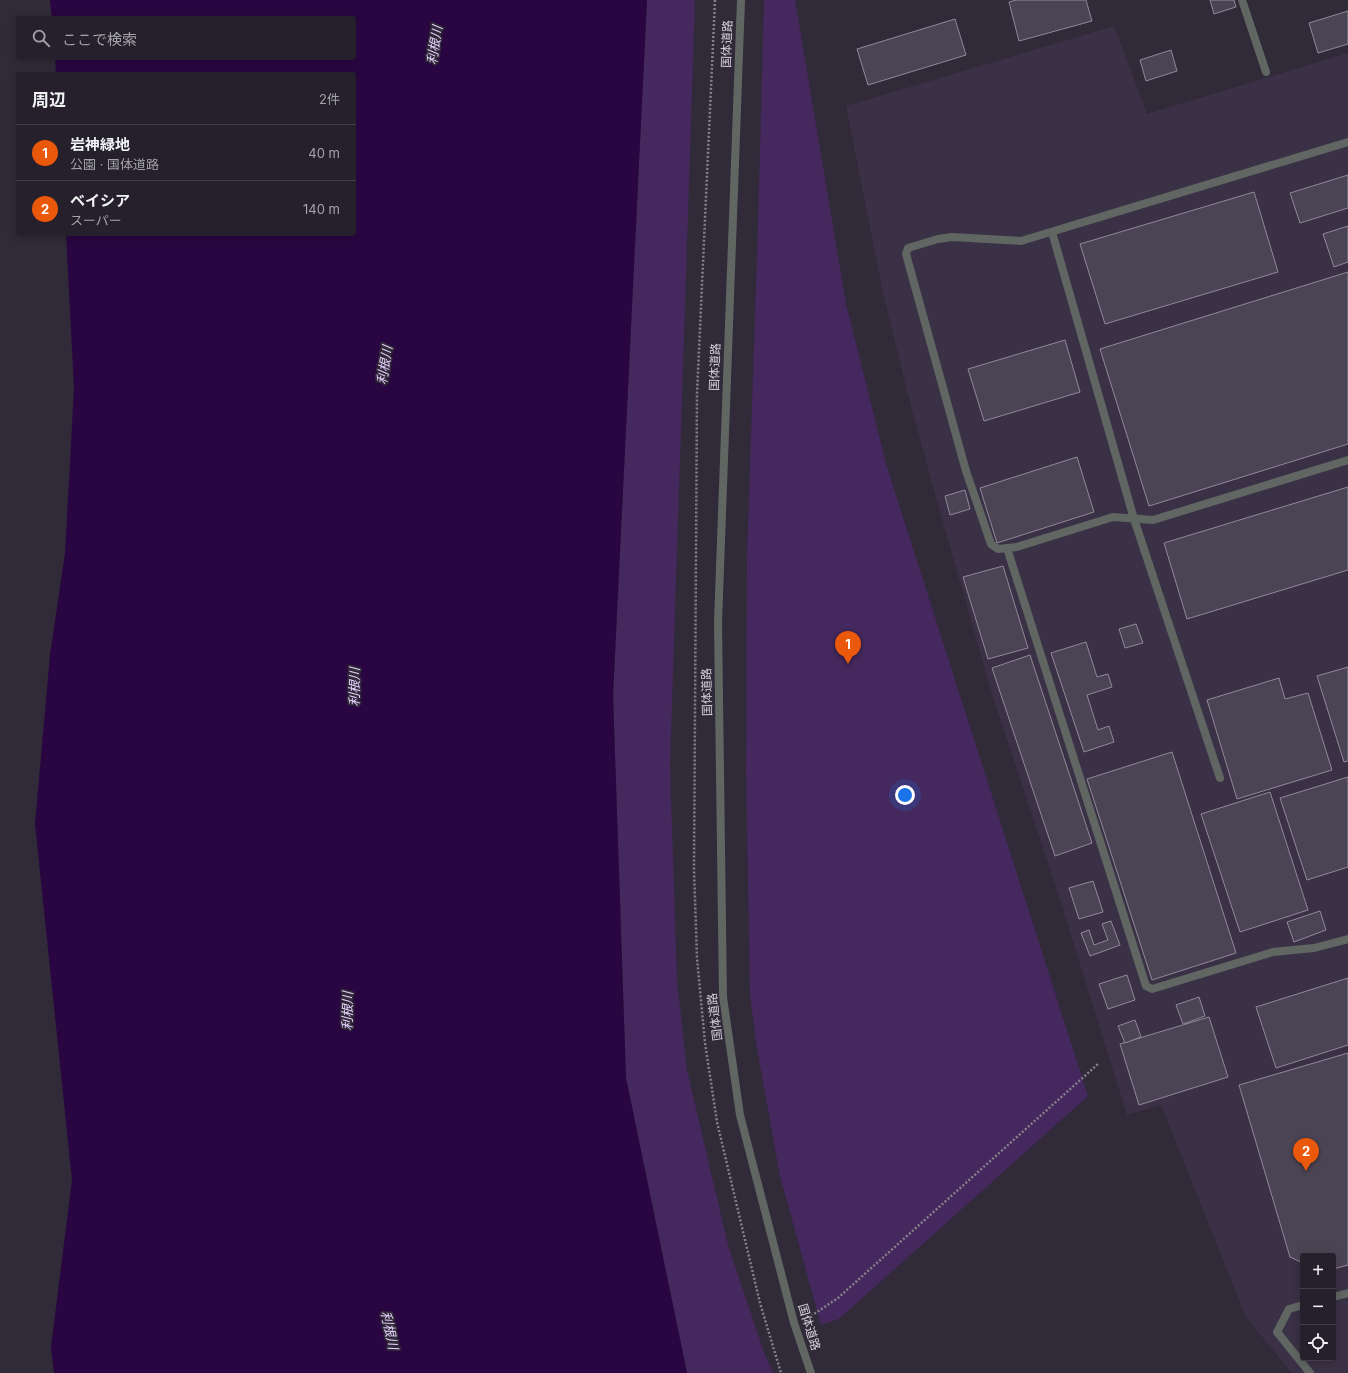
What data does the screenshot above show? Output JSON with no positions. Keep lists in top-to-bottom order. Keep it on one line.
{"streets":{"street":["国体道路"]},"water":["利根川"],"page":{"search":"ここで検索","heading":["周辺","2件"],"list":[{"mark":"1","name":"岩神緑地","note":"公園 · 国体道路","value":"40 m"},{"mark":"2","name":"ベイシア","note":"スーパー","value":"140 m"}],"pins":["1","2"],"map_buttons":["+","−"]}}
